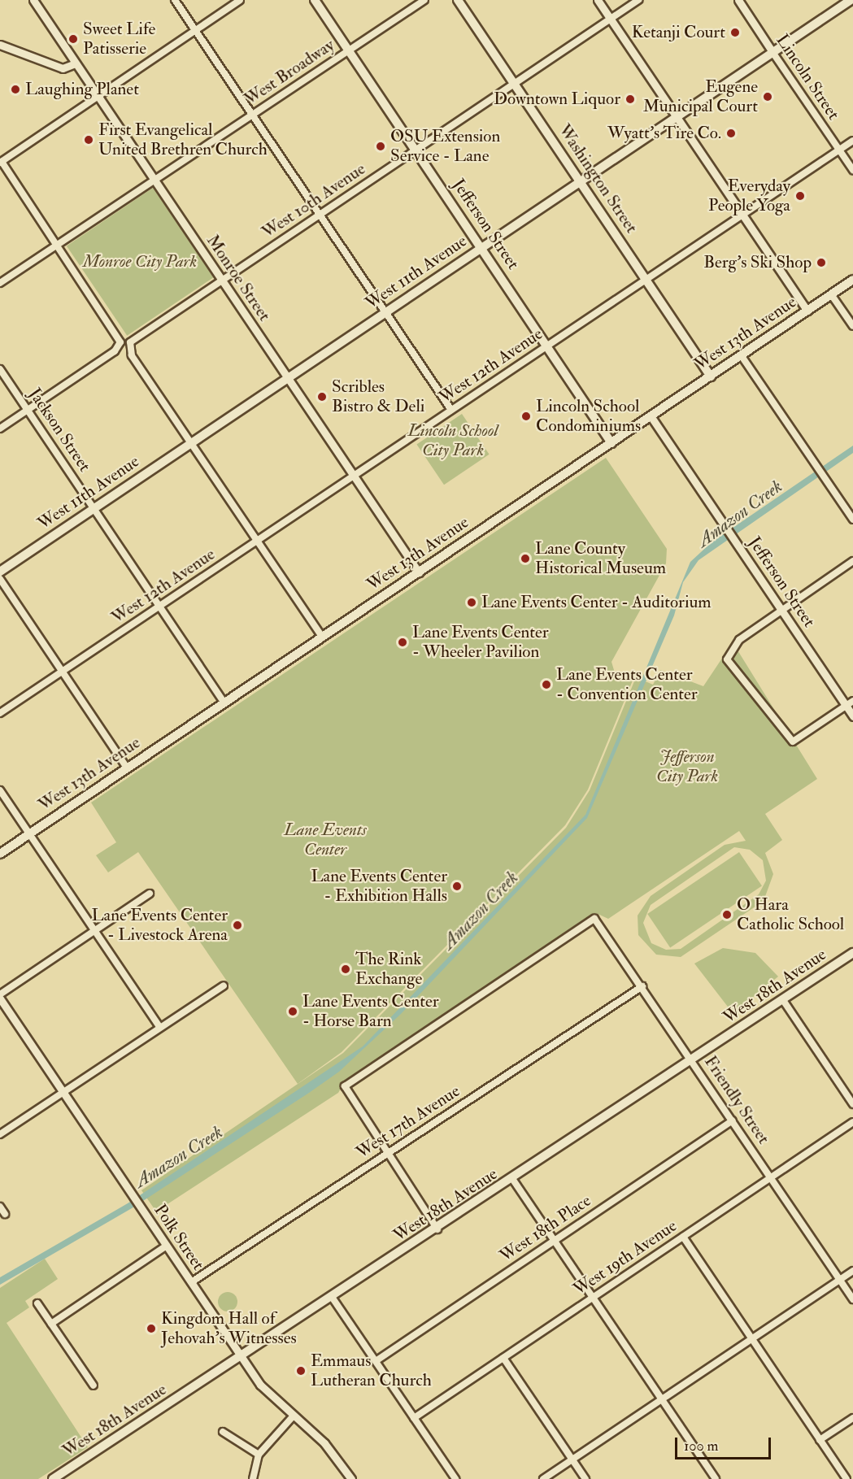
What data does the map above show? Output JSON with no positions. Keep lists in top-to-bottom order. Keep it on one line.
{"streets":{"main road":["Washington Street","Jefferson Street","West 11th Avenue","West 13th Avenue","West 18th Avenue"],"street":["West Broadway","Lincoln Street","West 10th Avenue","Monroe Street","West 12th Avenue","Jackson Street","Friendly Street","West 17th Avenue","West 18th Place","Polk Street","West 19th Avenue"]},"crossings":[["West Broadway","Jefferson Street"],["West Broadway","Monroe Street"],["Lincoln Street","West 11th Avenue"],["Lincoln Street","West 12th Avenue"],["Washington Street","West 10th Avenue"],["Washington Street","West 11th Avenue"],["Washington Street","West 13th Avenue"],["Washington Street","West 12th Avenue"],["West 10th Avenue","Jefferson Street"],["West 10th Avenue","West 11th Avenue"],["West 10th Avenue","Monroe Street"],["Jefferson Street","West 11th Avenue"],["Jefferson Street","West 13th Avenue"],["Jefferson Street","West 12th Avenue"],["West 11th Avenue","Monroe Street"],["West 11th Avenue","Jackson Street"],["Monroe Street","West 13th Avenue"],["Monroe Street","West 12th Avenue"],["West 13th Avenue","Jackson Street"],["West 12th Avenue","Jackson Street"],["West 18th Avenue","Friendly Street"],["West 18th Avenue","Polk Street"],["Friendly Street","West 17th Avenue"],["Friendly Street","West 18th Place"],["Friendly Street","West 19th Avenue"],["West 17th Avenue","Polk Street"]],"water":["Amazon Creek"],"parks":["Monroe City Park","Lincoln School City Park","Jefferson City Park","Lane Events Center"],"places":["Ketanji Court","Sweet Life Patisserie","Laughing Planet","Eugene Municipal Court","Downtown Liquor","Wyatt's Tire Co.","First Evangelical United Brethren Church","OSU Extension Service - Lane","Everyday People Yoga","Berg's Ski Shop","Scribles Bistro & Deli","Lincoln School Condominiums","Lane County Historical Museum","Lane Events Center - Auditorium","Lane Events Center - Wheeler Pavilion","Lane Events Center - Convention Center","Lane Events Center - Exhibition Halls","O Hara Catholic School","Lane Events Center - Livestock Arena","The Rink Exchange","Lane Events Center - Horse Barn","Kingdom Hall of Jehovah's Witnesses","Emmaus Lutheran Church"],"scale_bar":"100 m"}
